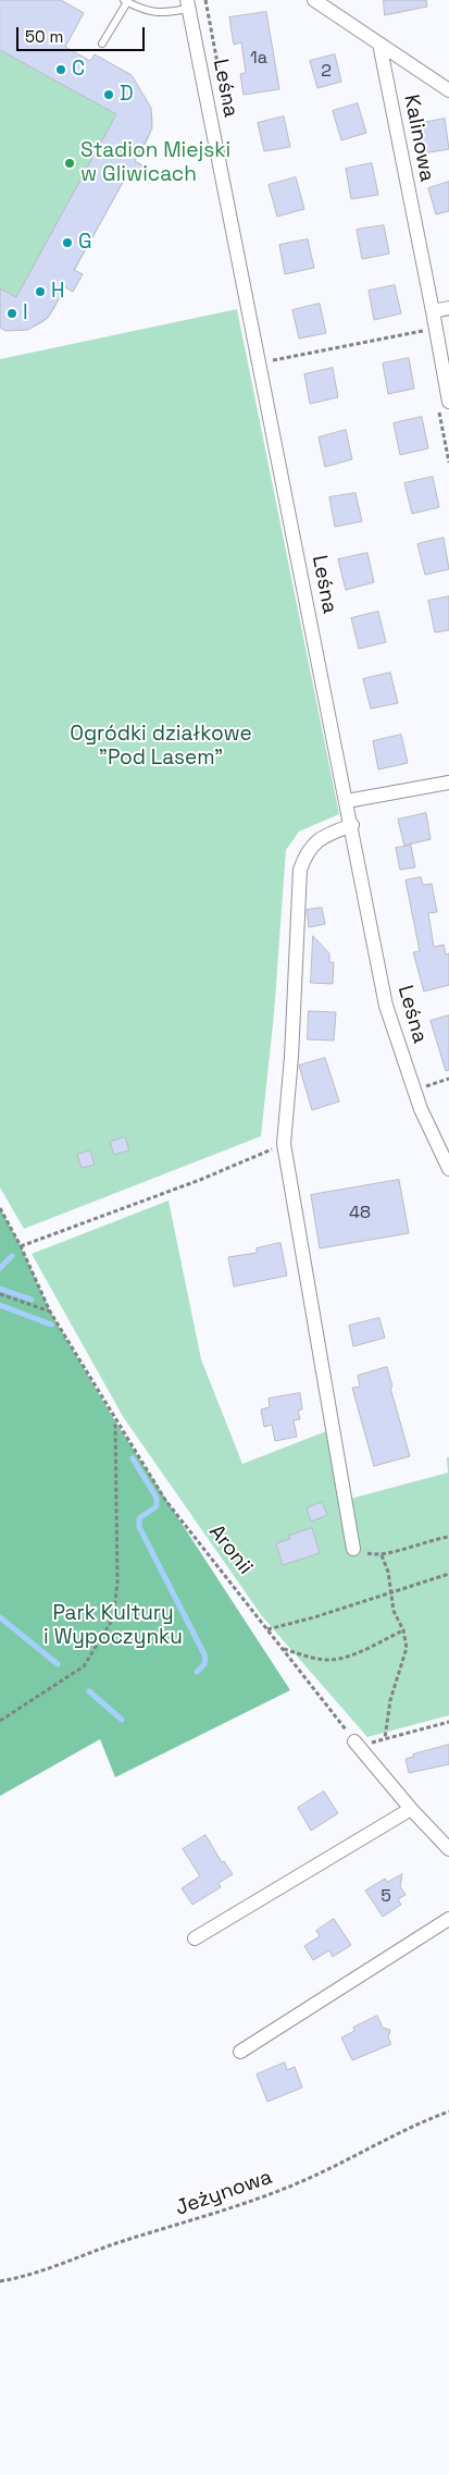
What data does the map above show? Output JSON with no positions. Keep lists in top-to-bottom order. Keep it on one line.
{"streets":{"street":["Leśna","Kalinowa"],"path":["Aronii","Jeżynowa"]},"parks":["Ogródki działkowe \"Pod Lasem\"","Park Kultury i Wypoczynku"],"places":["C","D","Stadion Miejski w Gliwicach","G","H","I"],"house_numbers":["1a","2","48","5"],"scale_bar":"50 m"}
